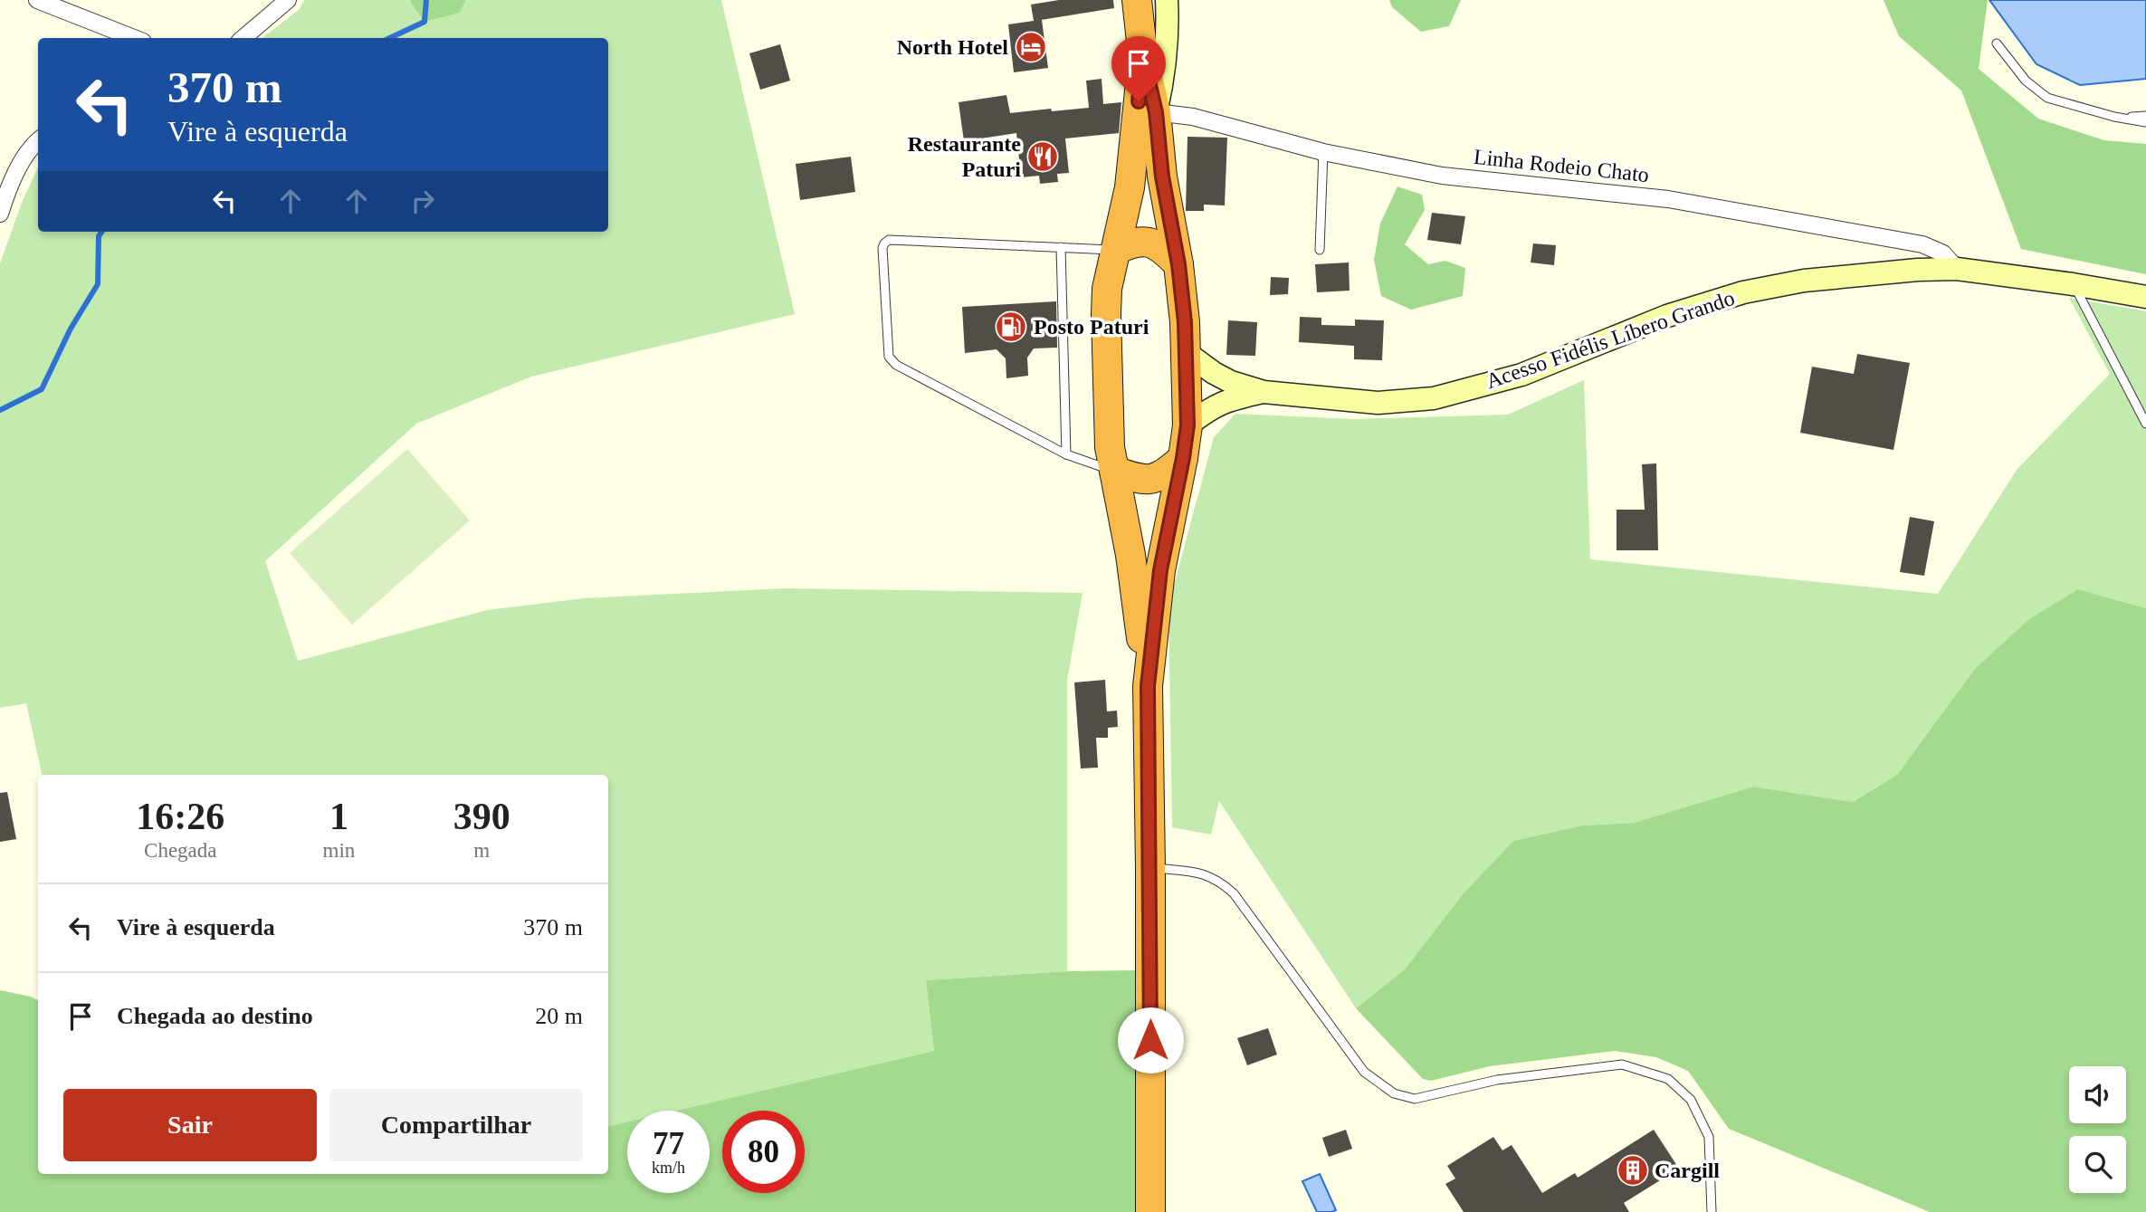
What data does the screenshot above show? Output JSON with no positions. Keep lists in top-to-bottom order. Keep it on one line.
{"streets":{"street":["Linha Rodeio Chato","Acesso Fidélis Líbero Grando"]},"crossings":[["Linha Rodeio Chato","Acesso Fidélis Líbero Grando"]],"places":{"hotel":["North Hotel"],"restaurant":["Restaurante Paturi"],"fuel station":["Posto Paturi"],"building":["Cargill"]},"page":{"turn":["370 m","Vire à esquerda"],"eta":["16:26","Chegada","1","min","390","m"],"list":[{"name":"Vire à esquerda","value":"370 m"},{"name":"Chegada ao destino","value":"20 m"}],"buttons":["Sair","Compartilhar"],"speed":"77 km/h","limit":"80"}}
